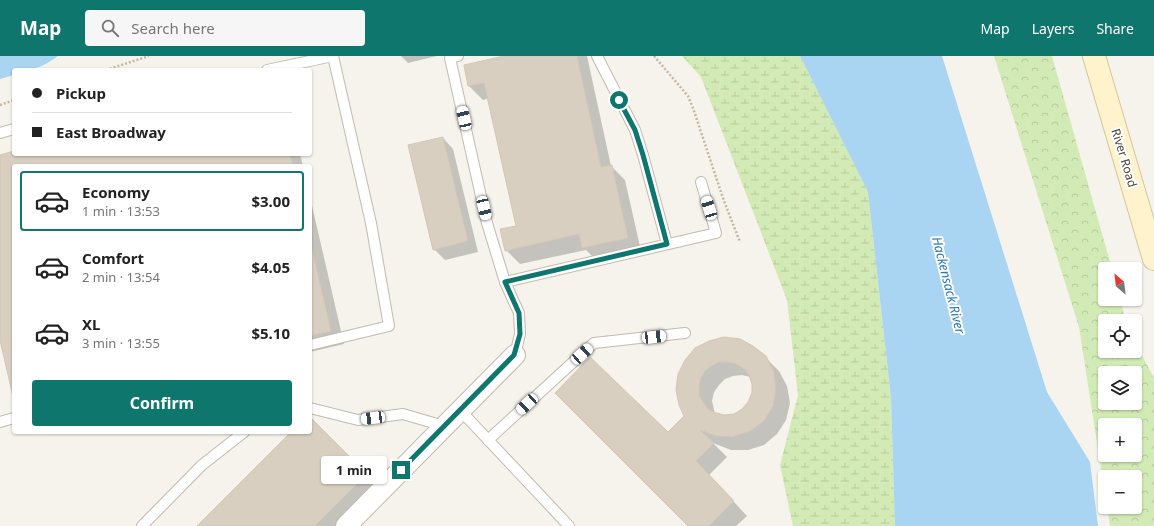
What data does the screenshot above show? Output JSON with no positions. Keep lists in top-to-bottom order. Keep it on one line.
{"streets":{"main road":["River Road"]},"water":["Hackensack River"],"north":"top left","page":{"header":"Map","search":"Search here","nav":["Map","Layers","Share"],"banner":["Pickup","East Broadway"],"list":[{"name":"Economy","note":"1 min · 13:53","value":"$3.00"},{"name":"Comfort","note":"2 min · 13:54","value":"$4.05"},{"name":"XL","note":"3 min · 13:55","value":"$5.10"}],"map_buttons":["+","−"],"buttons":"Confirm","bubble":"1 min"}}
